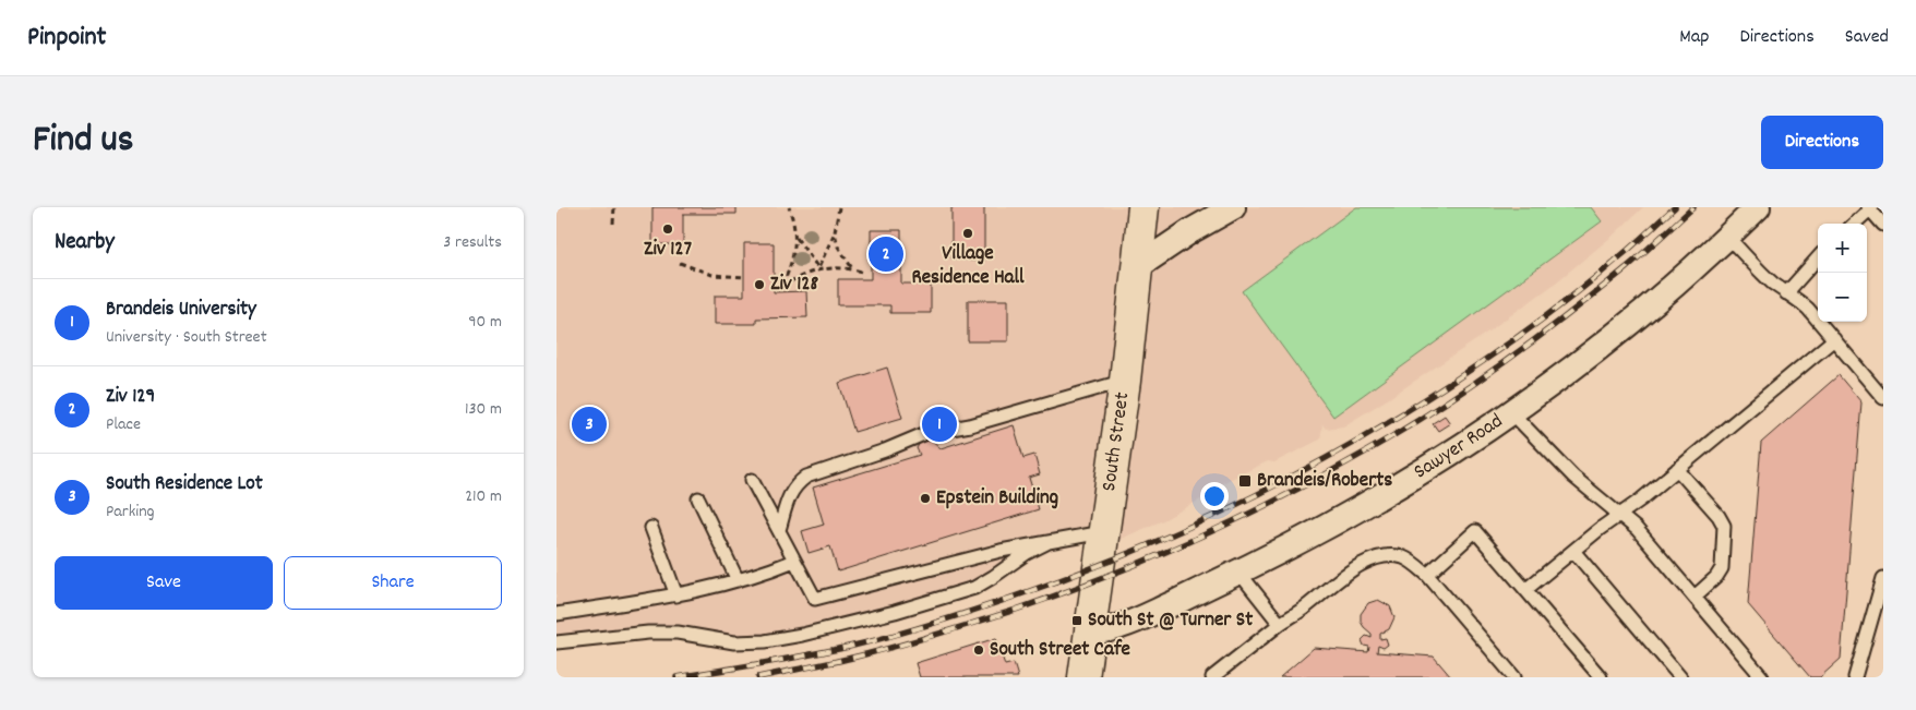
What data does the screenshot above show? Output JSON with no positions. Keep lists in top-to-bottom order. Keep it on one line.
{"streets":{"main road":["South Street"],"street":["Sawyer Road"]},"crossings":[["South Street","Sawyer Road"]],"places":{"other":["Ziv 127","Village Residence Hall","Ziv 128","Epstein Building","South Street Cafe"],"transit":["Brandeis/Roberts","South St @ Turner St"]},"page":{"header":"Pinpoint","nav":["Map","Directions","Saved"],"title":"Find us","buttons":["Directions",["Save","Share"]],"heading":["Nearby","3 results"],"map_buttons":["+","−"],"pins":["2","1","3"],"list":[{"mark":"1","name":"Brandeis University","note":"University · South Street","value":"90 m"},{"mark":"2","name":"Ziv 129","note":"Place","value":"130 m"},{"mark":"3","name":"South Residence Lot","note":"Parking","value":"210 m"}]}}
